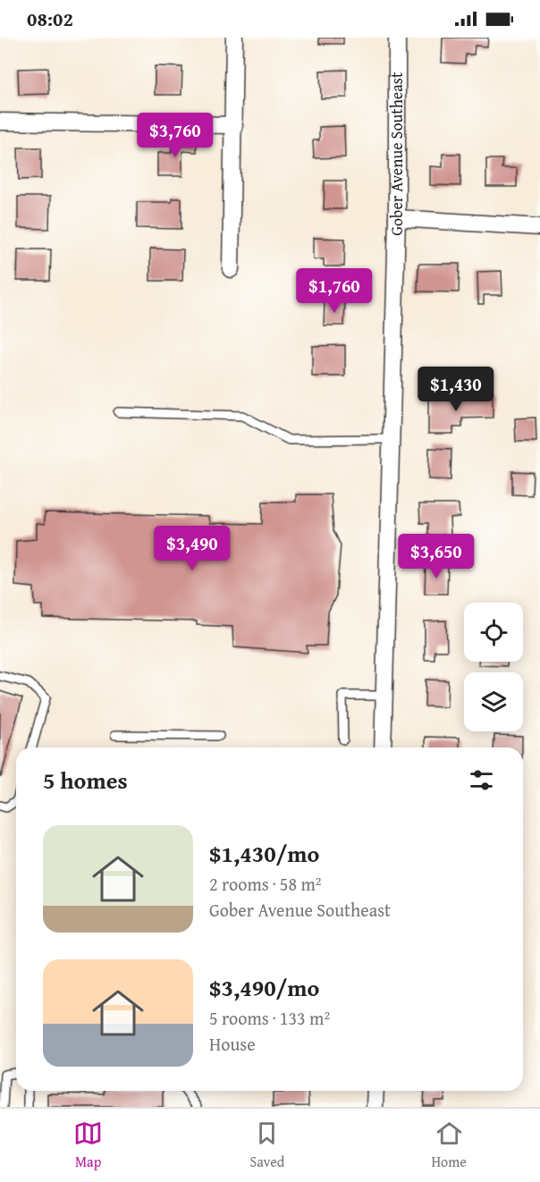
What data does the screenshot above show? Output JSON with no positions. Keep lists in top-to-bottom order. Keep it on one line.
{"streets":{"street":["Gober Avenue Southeast"]},"page":{"status":"08:02","price":["$3,760","$1,760","$1,430","$3,490","$3,650"],"heading":"5 homes","list":[{"name":"$1,430/mo","note":"2 rooms · 58 m² · Gober Avenue Southeast"},{"name":"$3,490/mo","note":"5 rooms · 133 m² · House"}],"tabs":["Map","Saved","Home"]}}
